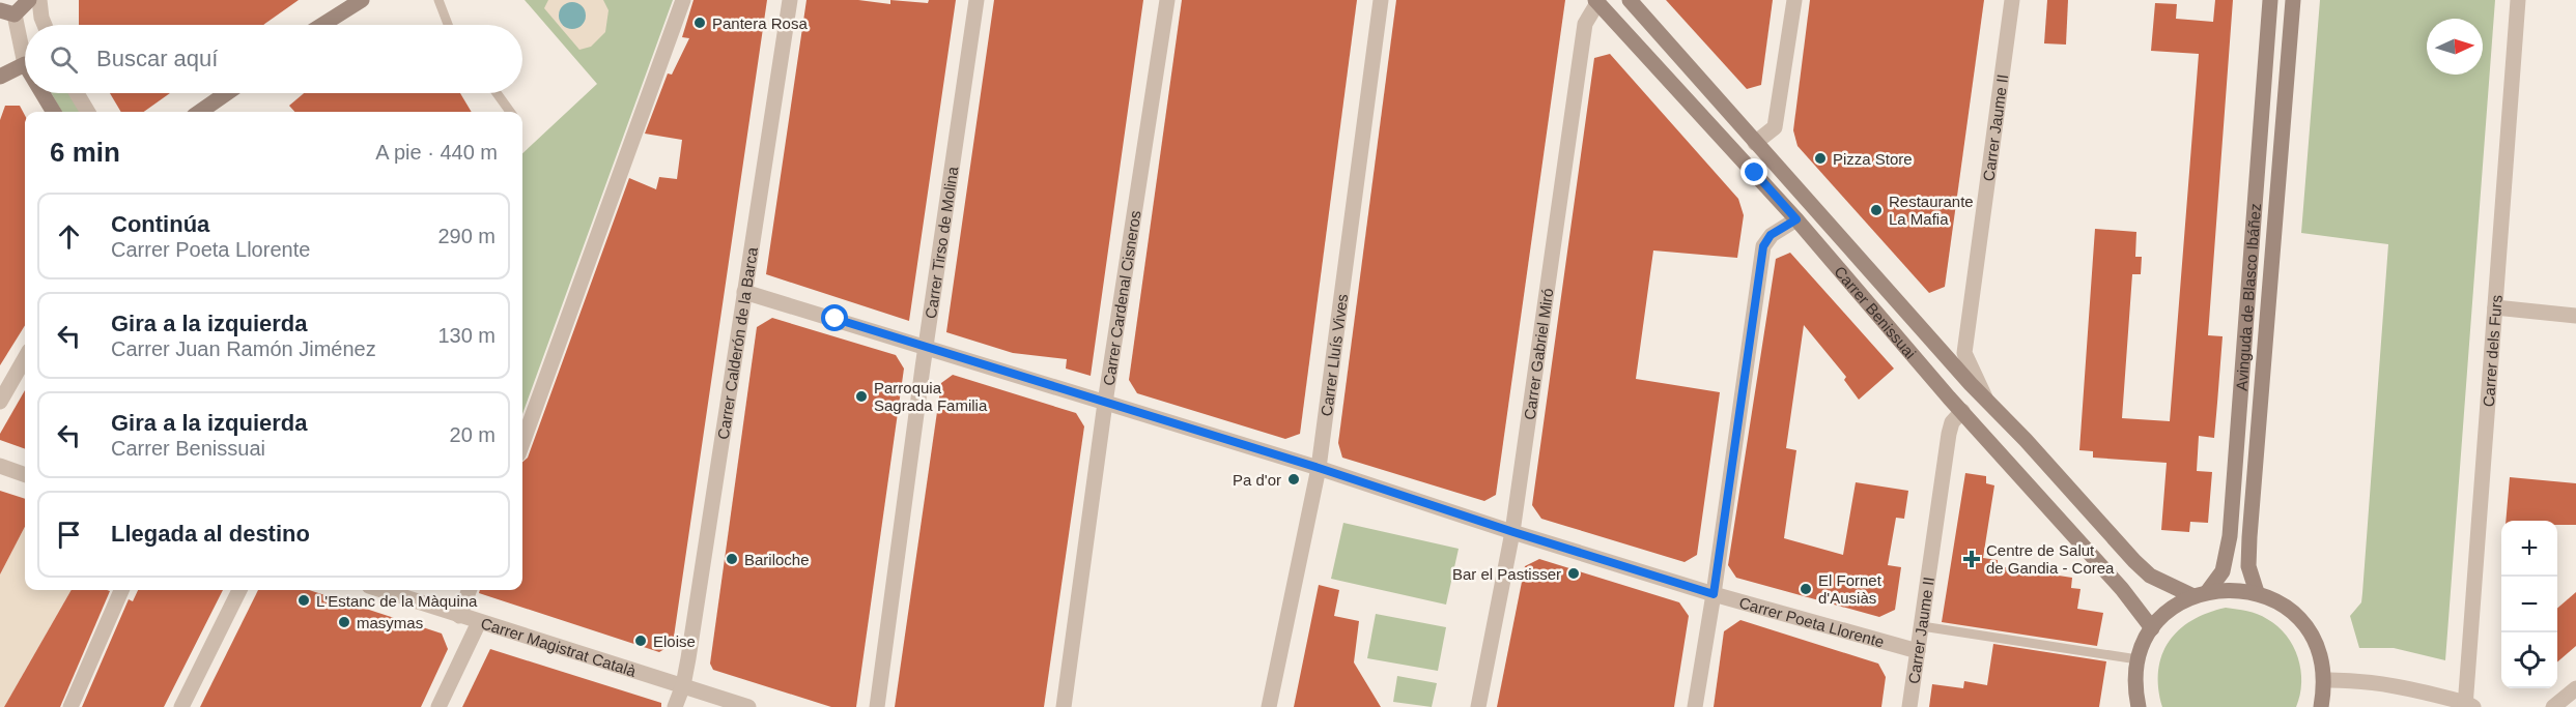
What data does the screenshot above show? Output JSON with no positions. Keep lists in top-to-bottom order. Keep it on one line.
{"streets":{"street":["Carrer Jaume II","Carrer Tirso de Molina","Carrer Cardenal Cisneros","Avinguda de Blasco Ibáñez","Carrer Benissuai","Carrer Calderón de la Barca","Carrer dels Furs","Carrer Gabriel Miró","Carrer Lluís Vives","Carrer Poeta Llorente","Carrer Magistrat Català"]},"crossings":[["Carrer Jaume II","Carrer Benissuai"],["Carrer Jaume II","Carrer Poeta Llorente"],["Carrer Tirso de Molina","Carrer Poeta Llorente"],["Carrer Cardenal Cisneros","Carrer Poeta Llorente"],["Avinguda de Blasco Ibáñez","Carrer Benissuai"],["Carrer Benissuai","Carrer Gabriel Miró"],["Carrer Calderón de la Barca","Carrer Poeta Llorente"],["Carrer Calderón de la Barca","Carrer Magistrat Català"],["Carrer Gabriel Miró","Carrer Poeta Llorente"],["Carrer Lluís Vives","Carrer Poeta Llorente"]],"places":{"other":["Pantera Rosa","Pizza Store","Restaurante La Mafia","Parroquia Sagrada Familia","Pa d'or","Bariloche","Bar el Pastisser","El Fornet d'Ausiàs","L'Estanc de la Màquina","masymas","Eloise"],"health":["Centre de Salut de Gandia - Corea"]},"north":"right","page":{"search":"Buscar aquí","heading":["6 min","A pie · 440 m"],"list":[["Continúa","Carrer Poeta Llorente","290 m"],["Gira a la izquierda","Carrer Juan Ramón Jiménez","130 m"],["Gira a la izquierda","Carrer Benissuai","20 m"],"Llegada al destino"],"map_buttons":["+","−"]}}
